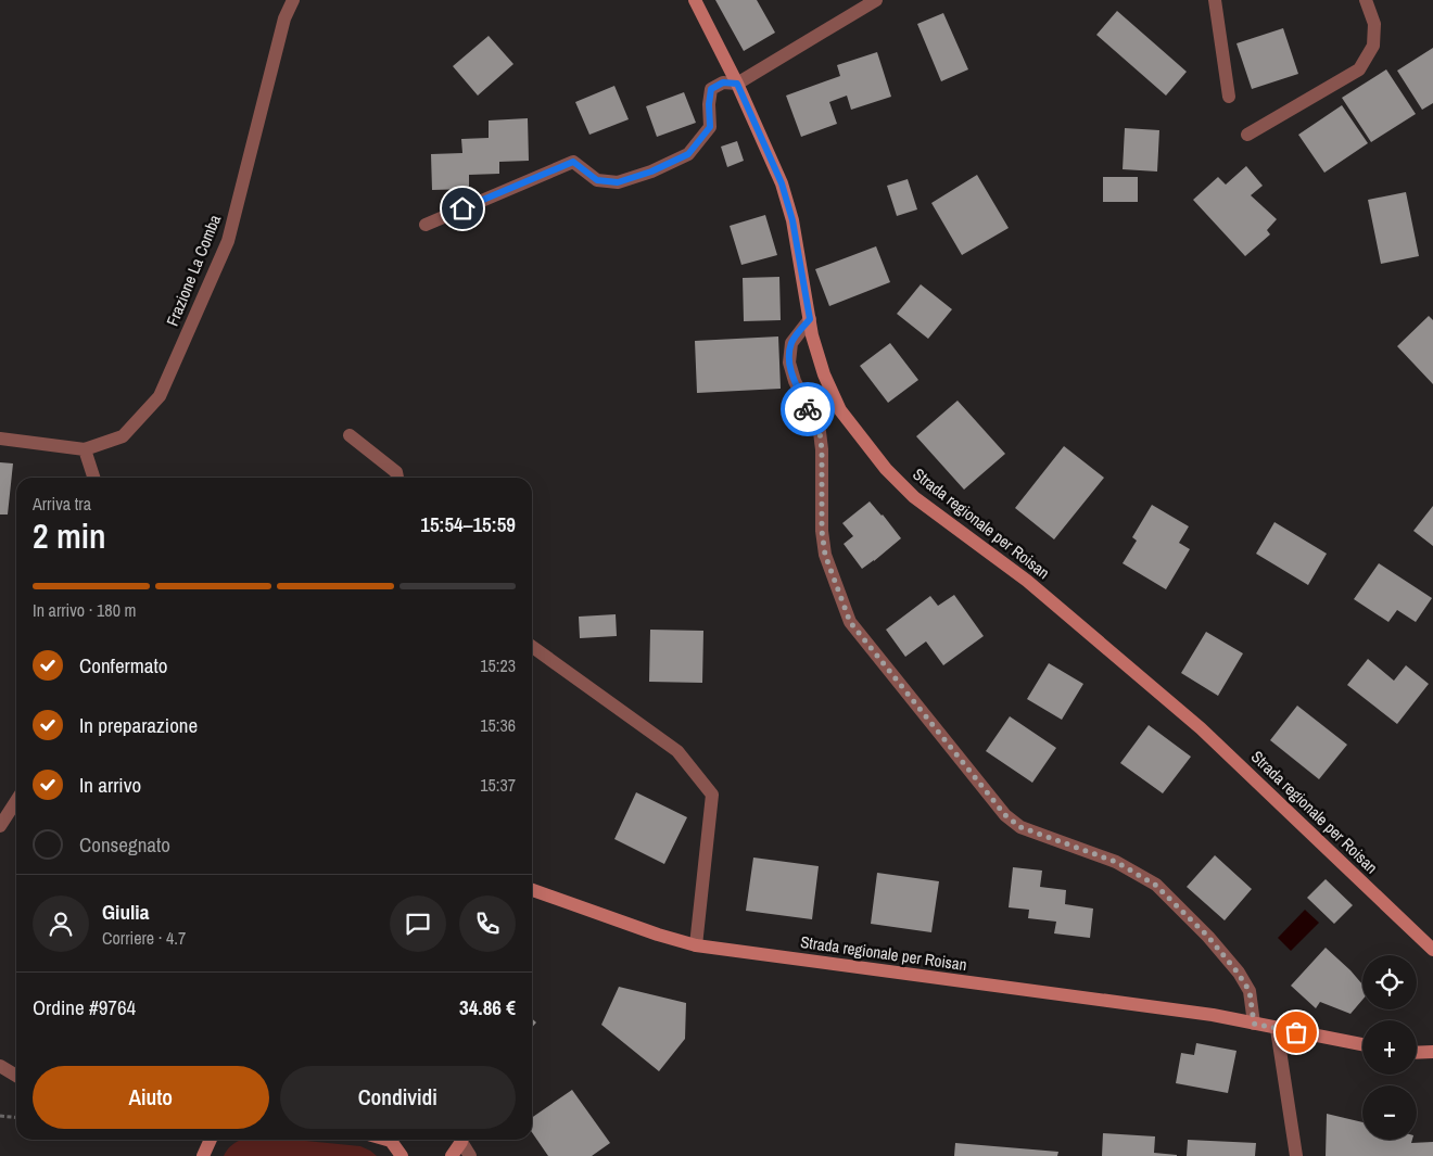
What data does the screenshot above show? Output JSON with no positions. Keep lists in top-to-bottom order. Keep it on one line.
{"streets":{"main road":["Strada regionale per Roisan"],"street":["Frazione La Comba"]},"page":{"heading":["2 min","Arriva tra","15:54–15:59"],"panel":["Giulia","Corriere · 4.7","Ordine #9764","34.86 €"],"bar":"In arrivo · 180 m","list":[["Confermato","15:23"],["In preparazione","15:36"],["In arrivo","15:37"],"Consegnato"],"map_buttons":["+","−"],"buttons":["Aiuto","Condividi"]}}
